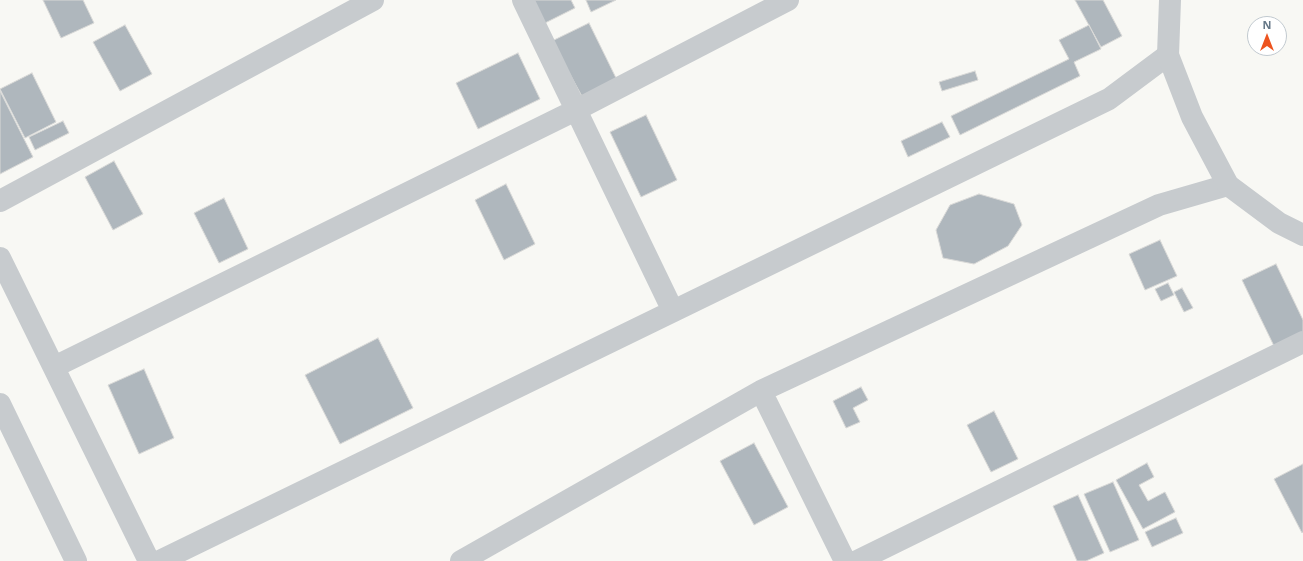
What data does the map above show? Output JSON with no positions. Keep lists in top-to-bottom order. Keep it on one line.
{"north":"top"}
